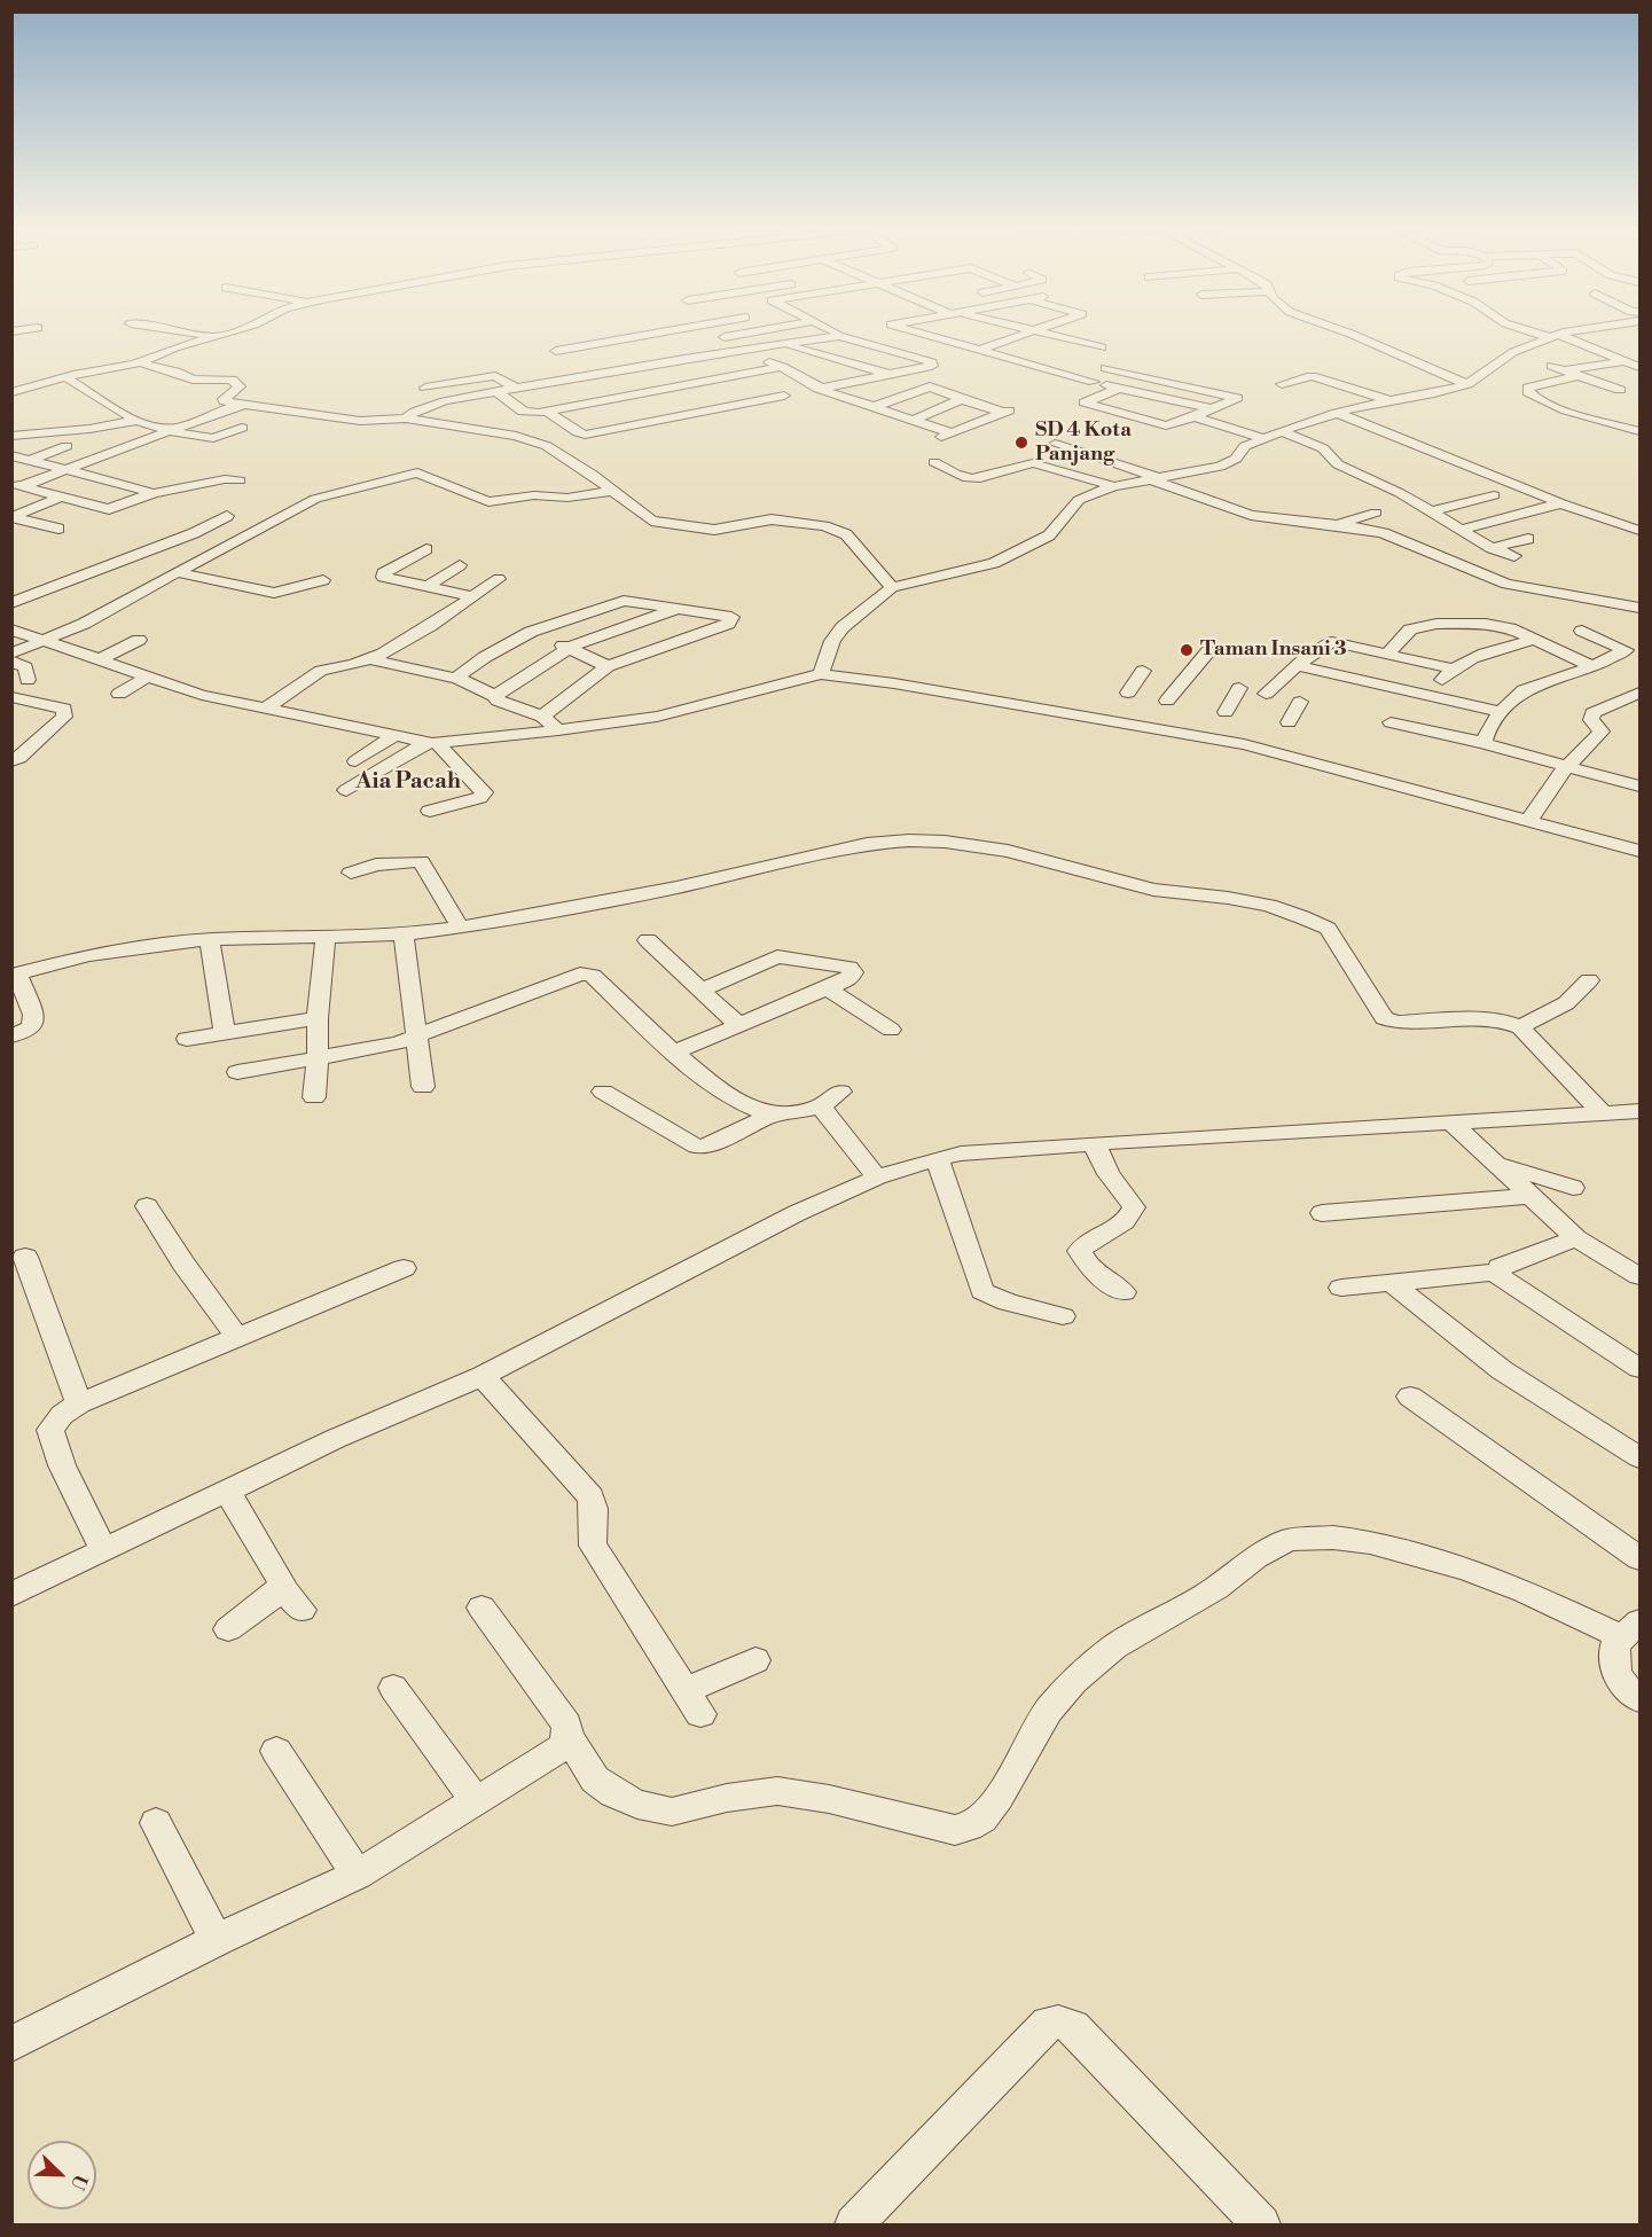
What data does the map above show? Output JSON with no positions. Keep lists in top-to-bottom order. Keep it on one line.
{"districts":["Aia Pacah"],"places":["SD 4 Kota Panjang","Taman Insani 3"],"north":"bottom right"}
